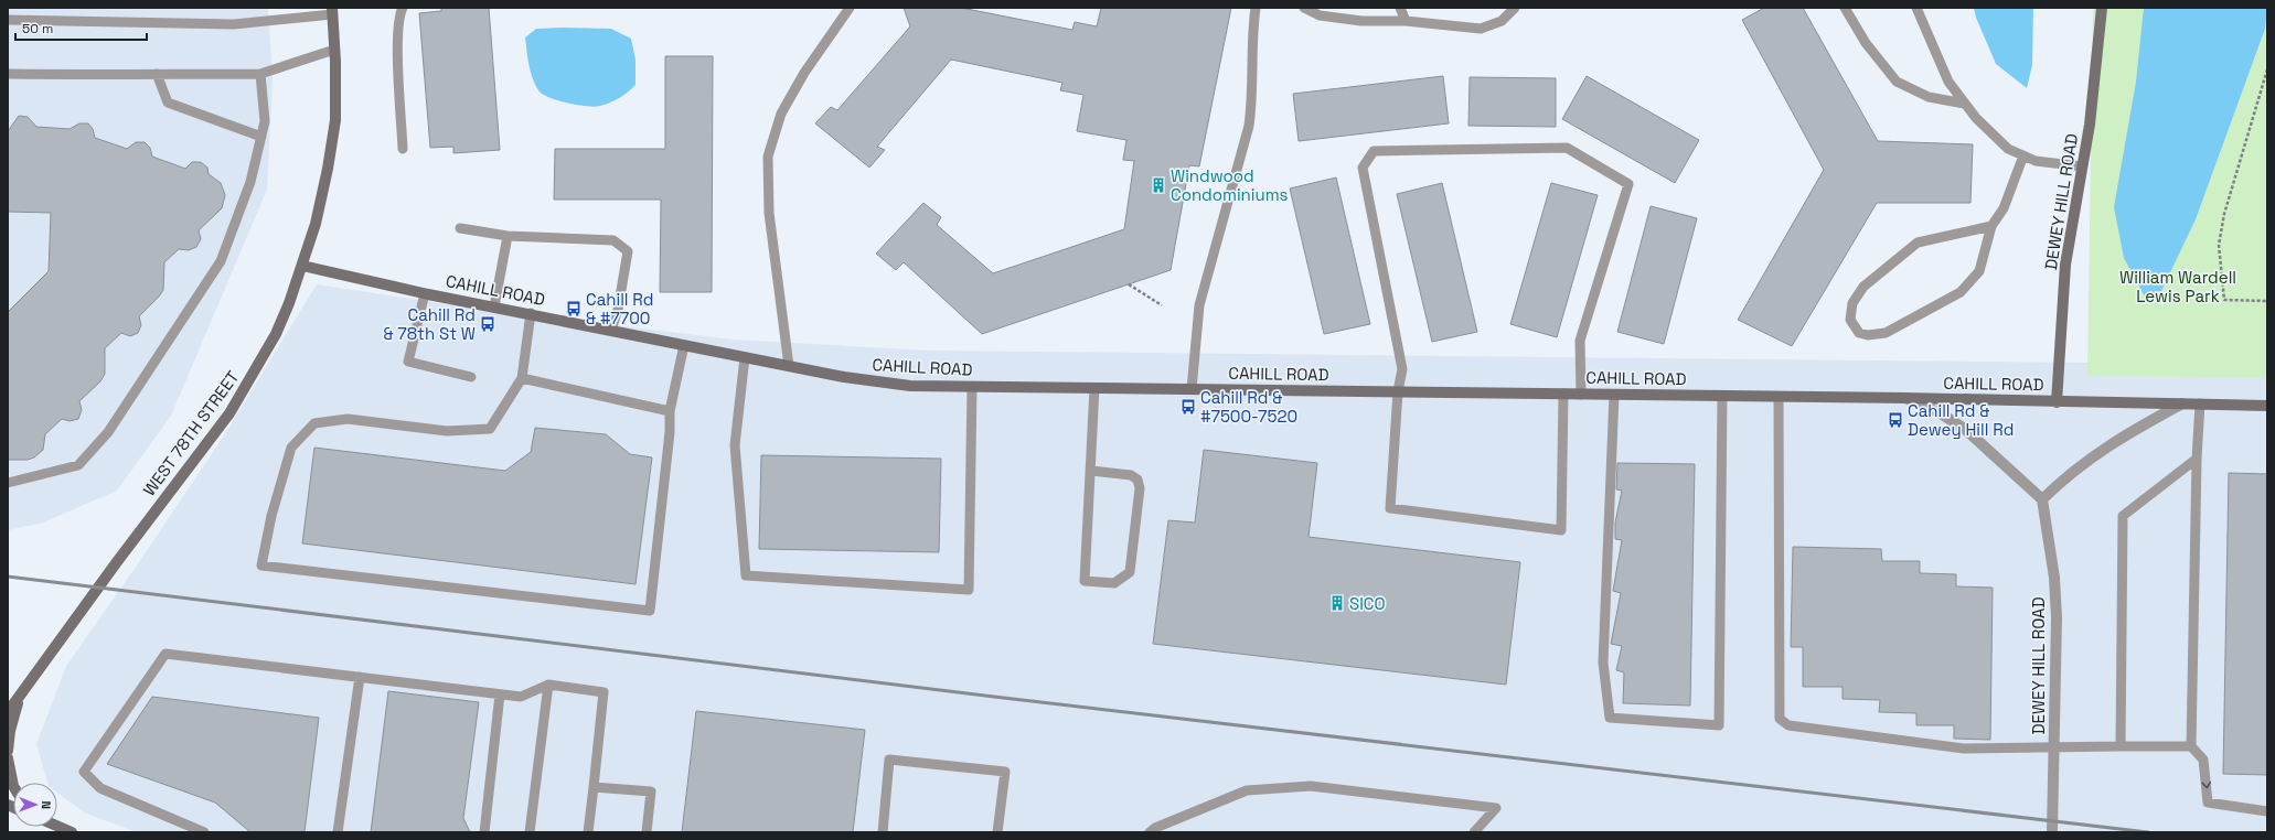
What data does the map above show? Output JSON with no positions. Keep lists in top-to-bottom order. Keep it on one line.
{"streets":{"street":["DEWEY HILL ROAD","CAHILL ROAD","WEST 78TH STREET"]},"crossings":[["DEWEY HILL ROAD","CAHILL ROAD"],["CAHILL ROAD","WEST 78TH STREET"]],"parks":["William Wardell Lewis Park"],"places":{"building":["Windwood Condominiums","SICO"],"bus stop":["Cahill Rd & #7700","Cahill Rd & 78th St W","Cahill Rd & #7500-7520","Cahill Rd & Dewey Hill Rd"]},"scale_bar":"50 m","north":"right"}
